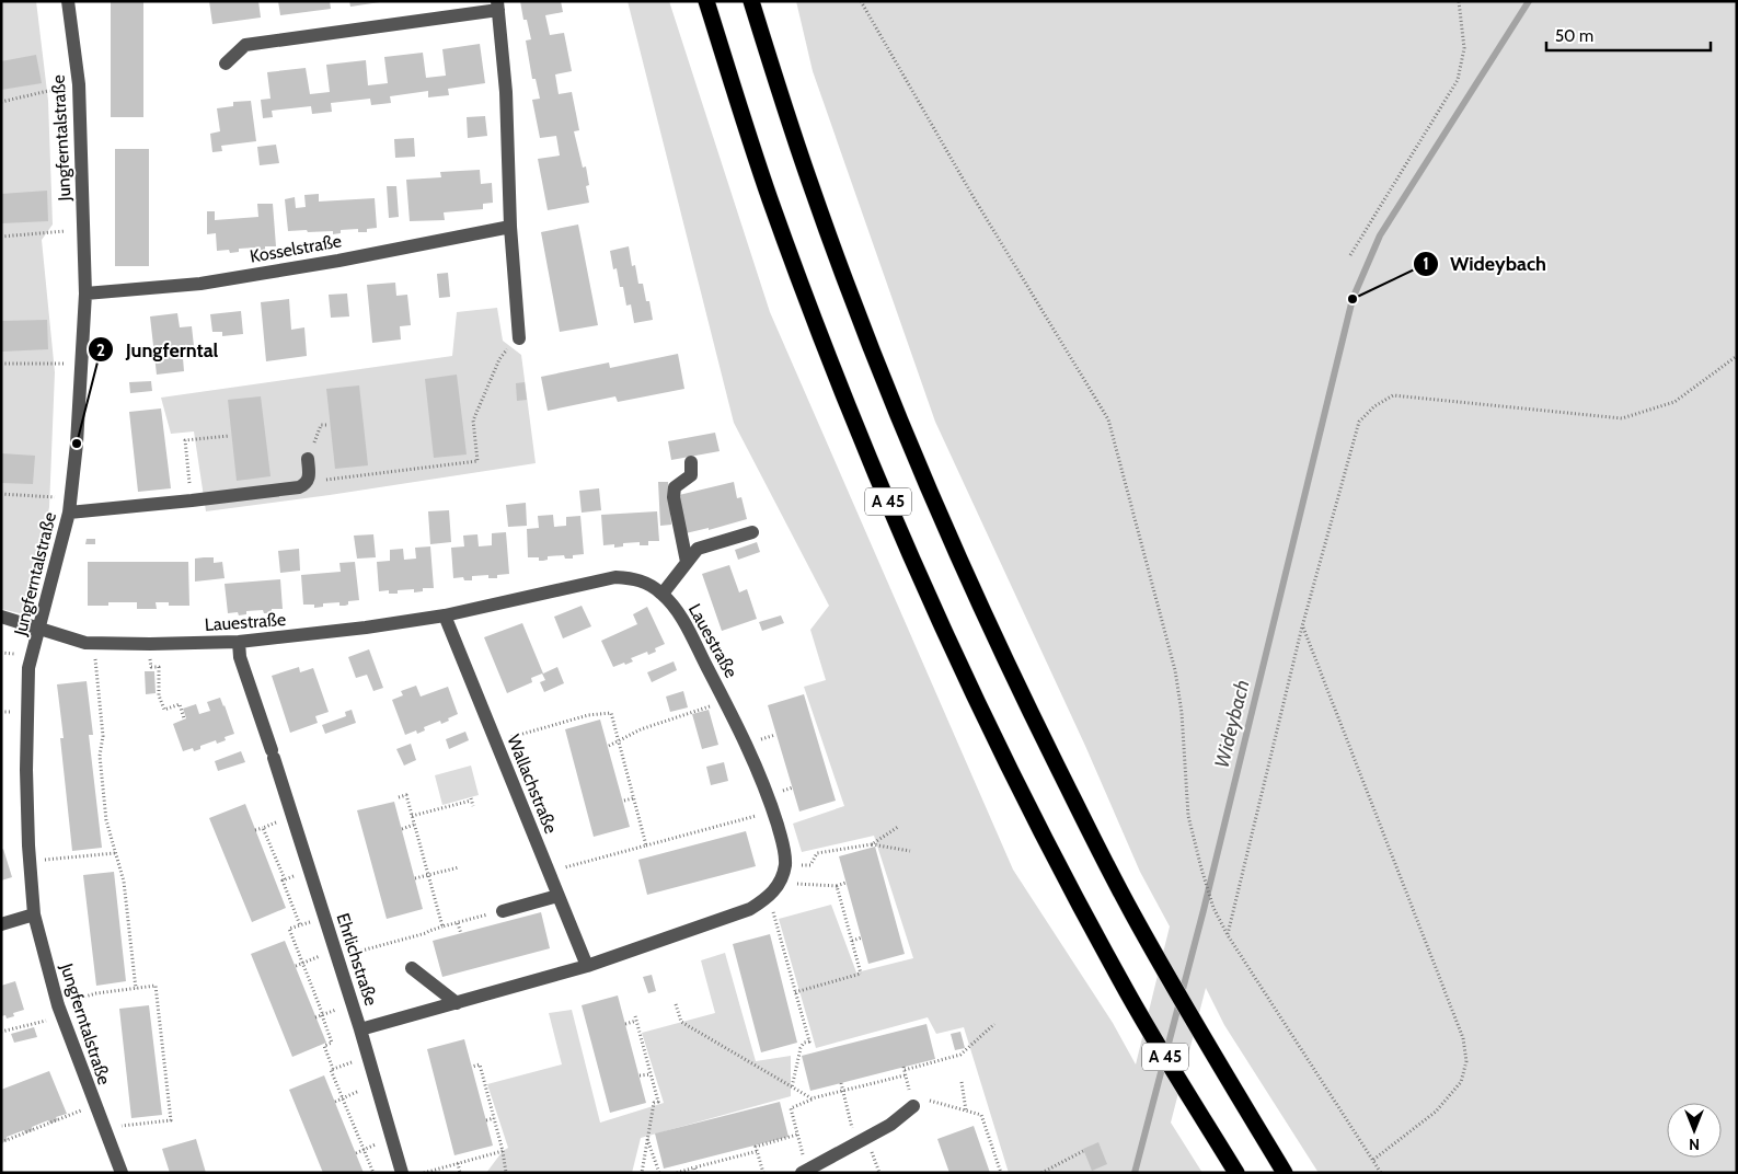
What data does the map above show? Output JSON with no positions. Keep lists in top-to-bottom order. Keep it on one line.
{"streets":{"highway":["A 45"],"street":["Jungferntalstraße","Kosselstraße","Lauestraße","Wallachstraße","Ehrlichstraße"]},"crossings":[["Jungferntalstraße","Kosselstraße"],["Jungferntalstraße","Lauestraße"],["Lauestraße","Wallachstraße"],["Lauestraße","Ehrlichstraße"]],"water":["Wideybach"],"places":["Wideybach","Jungferntal"],"scale_bar":"50 m","north":"bottom"}
